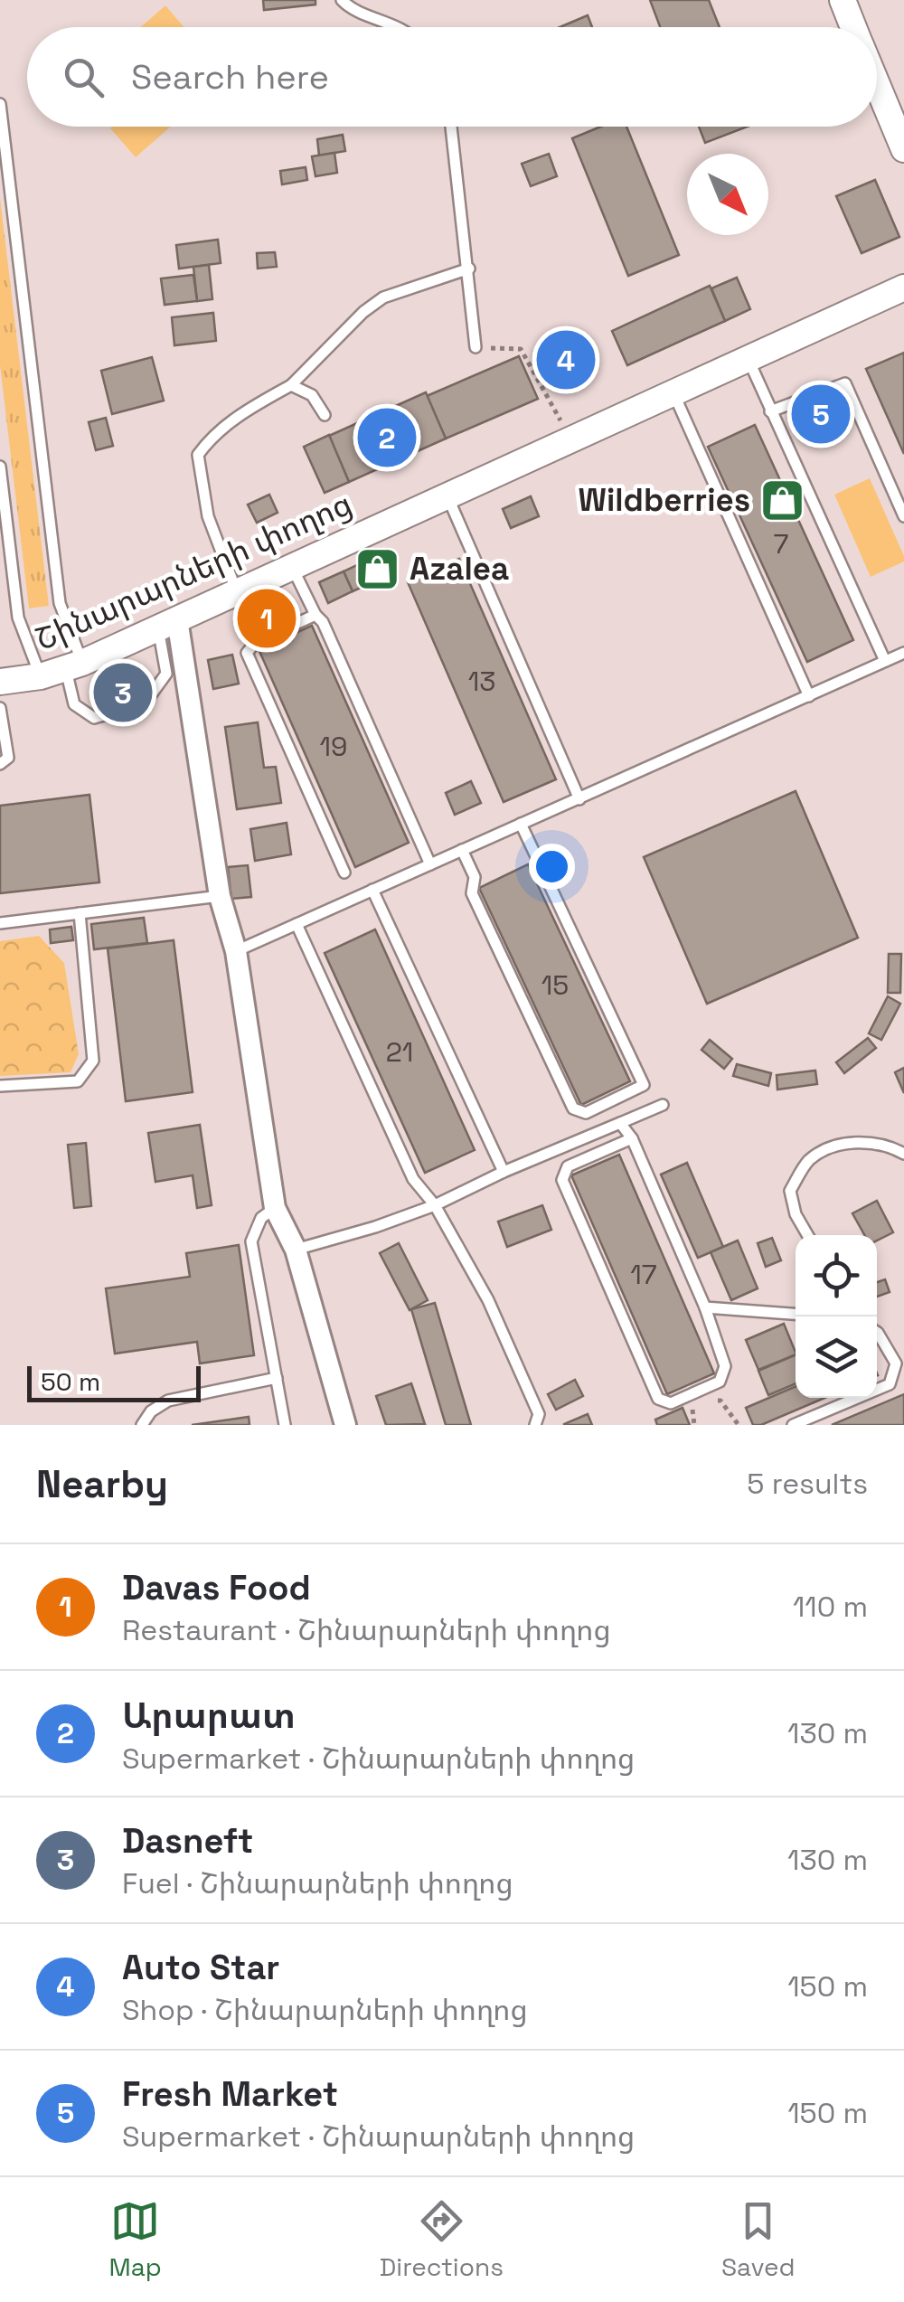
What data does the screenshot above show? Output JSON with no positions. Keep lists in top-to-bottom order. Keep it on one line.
{"streets":{"street":["Շինարարների փողոց"]},"places":{"shop":["Wildberries","Azalea"]},"house_numbers":["7","13","19","15","21","17"],"scale_bar":"50 m","north":"bottom right","page":{"search":"Search here","pins":["4","5","2","1","3"],"scale":"50 m","heading":["Nearby","5 results"],"list":[{"mark":"1","name":"Davas Food","note":"Restaurant · Շինարարների փողոց","value":"110 m"},{"mark":"2","name":"Արարատ","note":"Supermarket · Շինարարների փողոց","value":"130 m"},{"mark":"3","name":"Dasneft","note":"Fuel · Շինարարների փողոց","value":"130 m"},{"mark":"4","name":"Auto Star","note":"Shop · Շինարարների փողոց","value":"150 m"},{"mark":"5","name":"Fresh Market","note":"Supermarket · Շինարարների փողոց","value":"150 m"}],"nav":["Map","Directions","Saved"]}}
